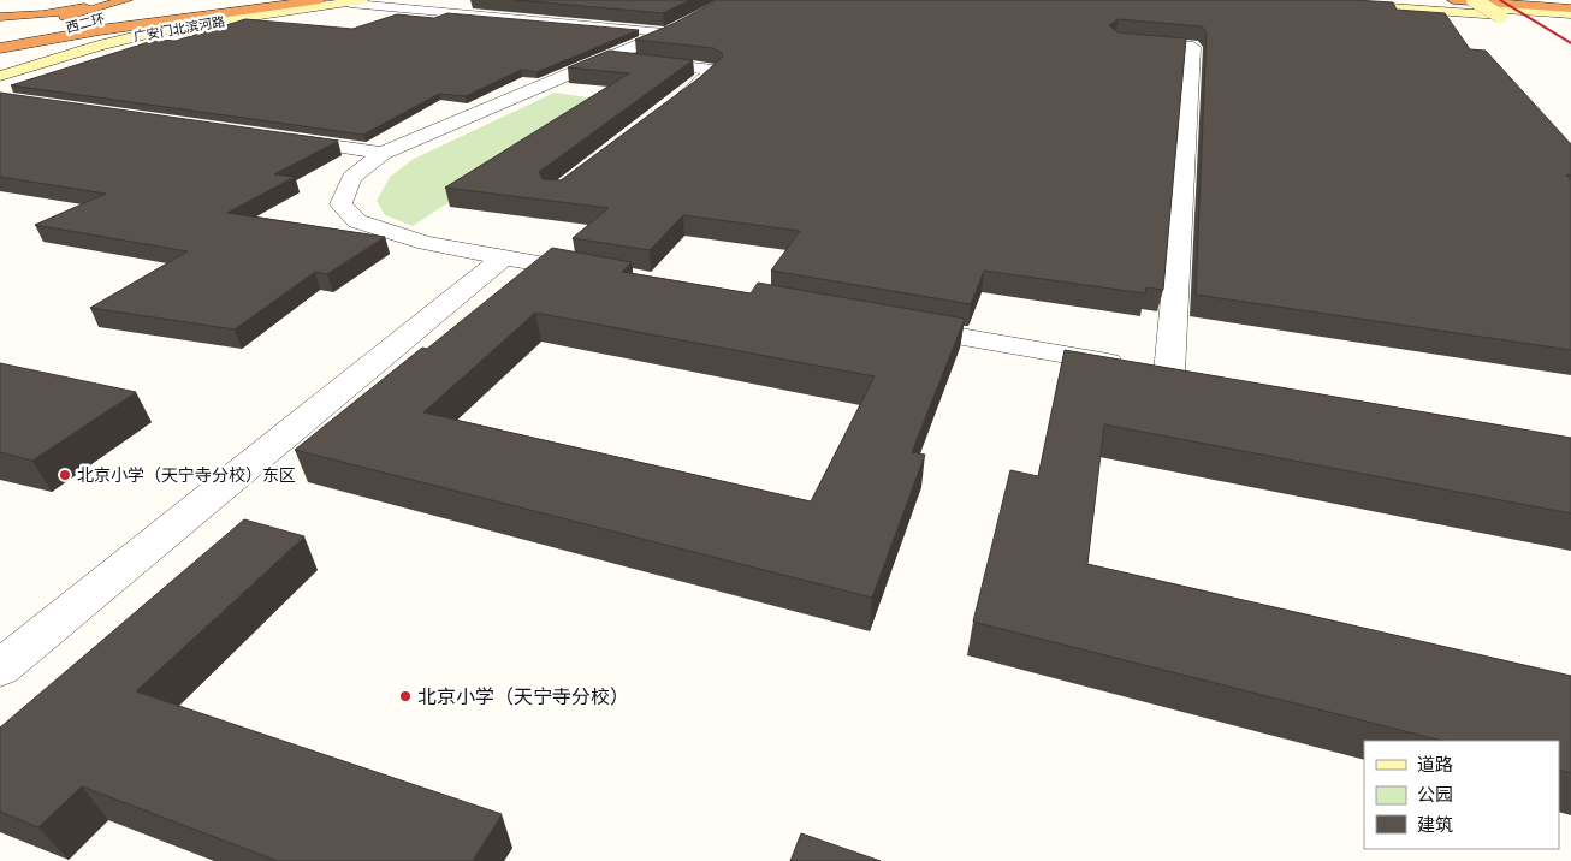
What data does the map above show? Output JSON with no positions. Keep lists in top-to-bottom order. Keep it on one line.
{"streets":{"highway":["西二环"],"street":["广安门北滨河路"]},"places":["北京小学（天宁寺分校）东区","北京小学（天宁寺分校）"],"legend":["道路","公园","建筑"]}
